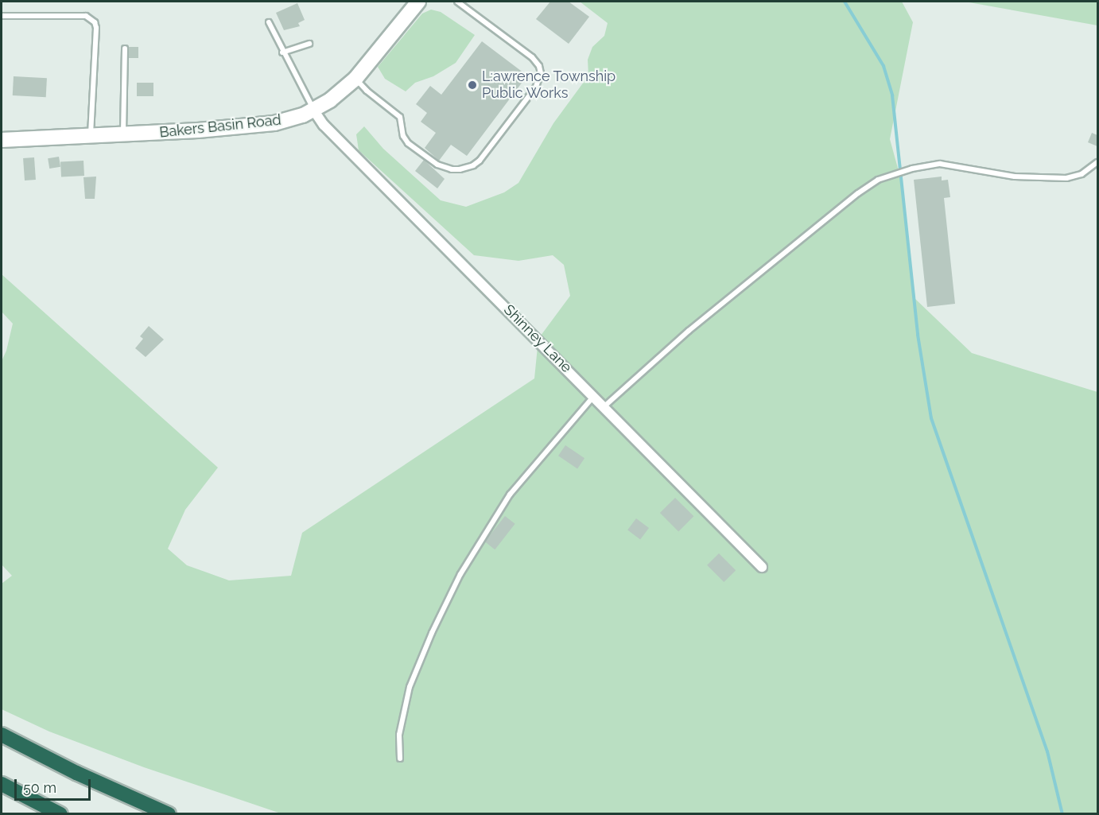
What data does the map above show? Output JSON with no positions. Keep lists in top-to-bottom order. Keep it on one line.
{"streets":{"main road":["Bakers Basin Road"],"street":["Shinney Lane"]},"crossings":[["Bakers Basin Road","Shinney Lane"]],"places":["L:awrence Township Public Works"],"scale_bar":"50 m"}
